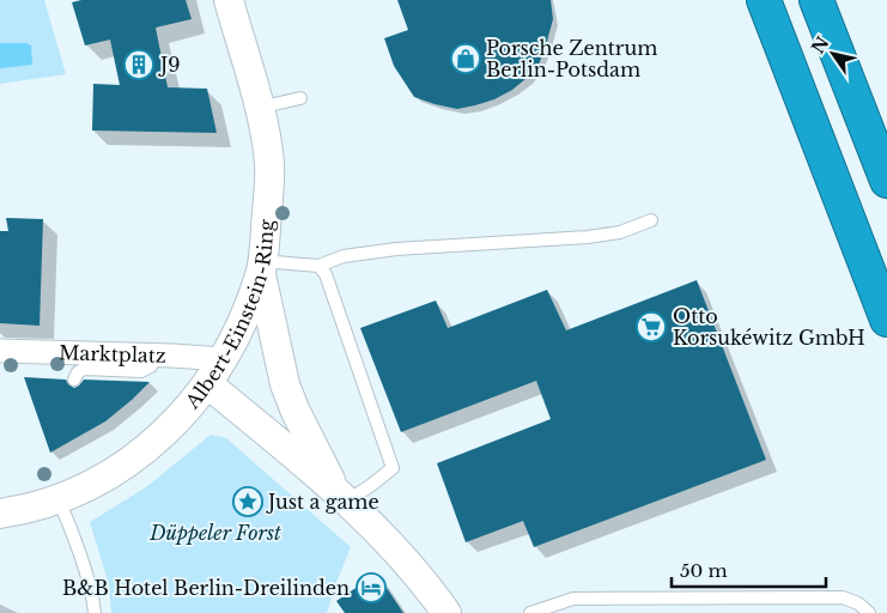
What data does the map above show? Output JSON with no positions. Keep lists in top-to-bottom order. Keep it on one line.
{"streets":{"street":["Albert-Einstein-Ring","Marktplatz"]},"crossings":[["Albert-Einstein-Ring","Marktplatz"]],"parks":["Düppeler Forst"],"places":{"shop":["Porsche Zentrum Berlin-Potsdam"],"building":["J9"],"supermarket":["Otto Korsukéwitz GmbH"],"place":["Just a game"],"hotel":["B&B Hotel Berlin-Dreilinden"]},"scale_bar":"50 m","north":"top left"}
